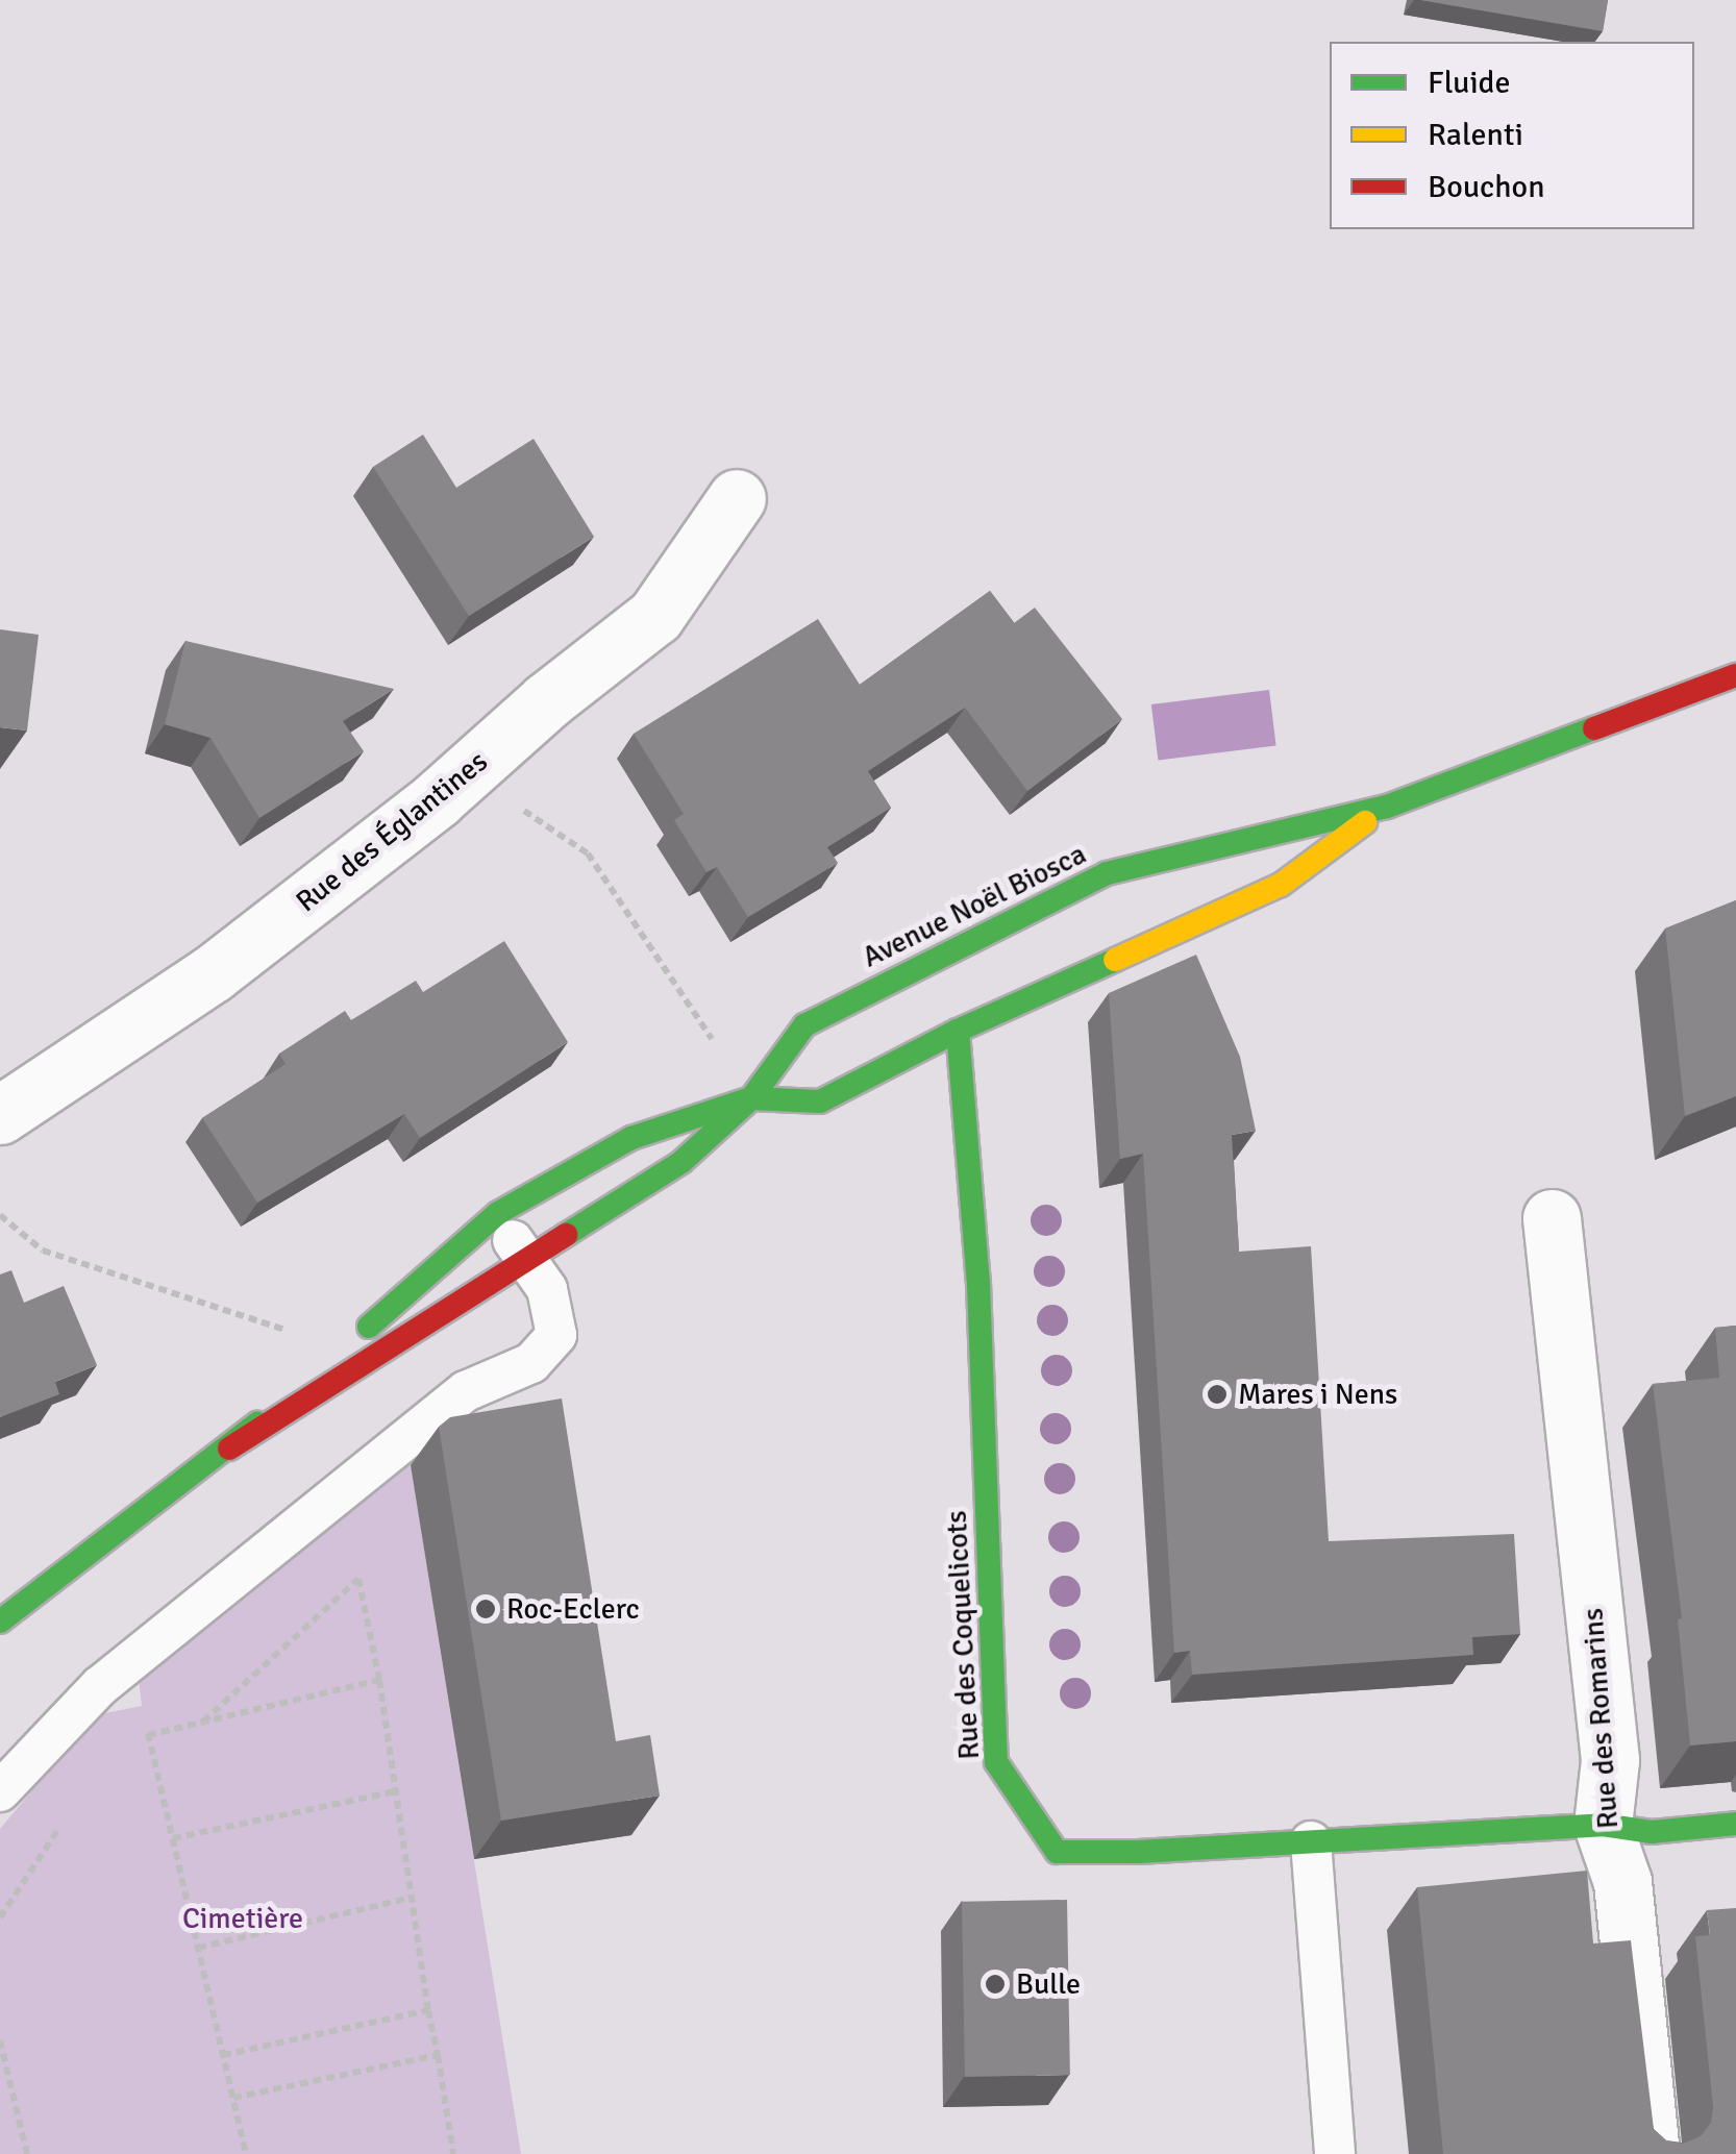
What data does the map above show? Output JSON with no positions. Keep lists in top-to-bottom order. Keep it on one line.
{"streets":{"main road":["Avenue Noël Biosca","Rue des Coquelicots"],"street":["Rue des Églantines","Rue des Romarins"]},"crossings":[["Avenue Noël Biosca","Rue des Coquelicots"],["Rue des Coquelicots","Rue des Romarins"]],"parks":["Cimetière"],"places":["Mares i Nens","Roc-Eclerc","Bulle"],"legend":["Fluide","Ralenti","Bouchon"]}
